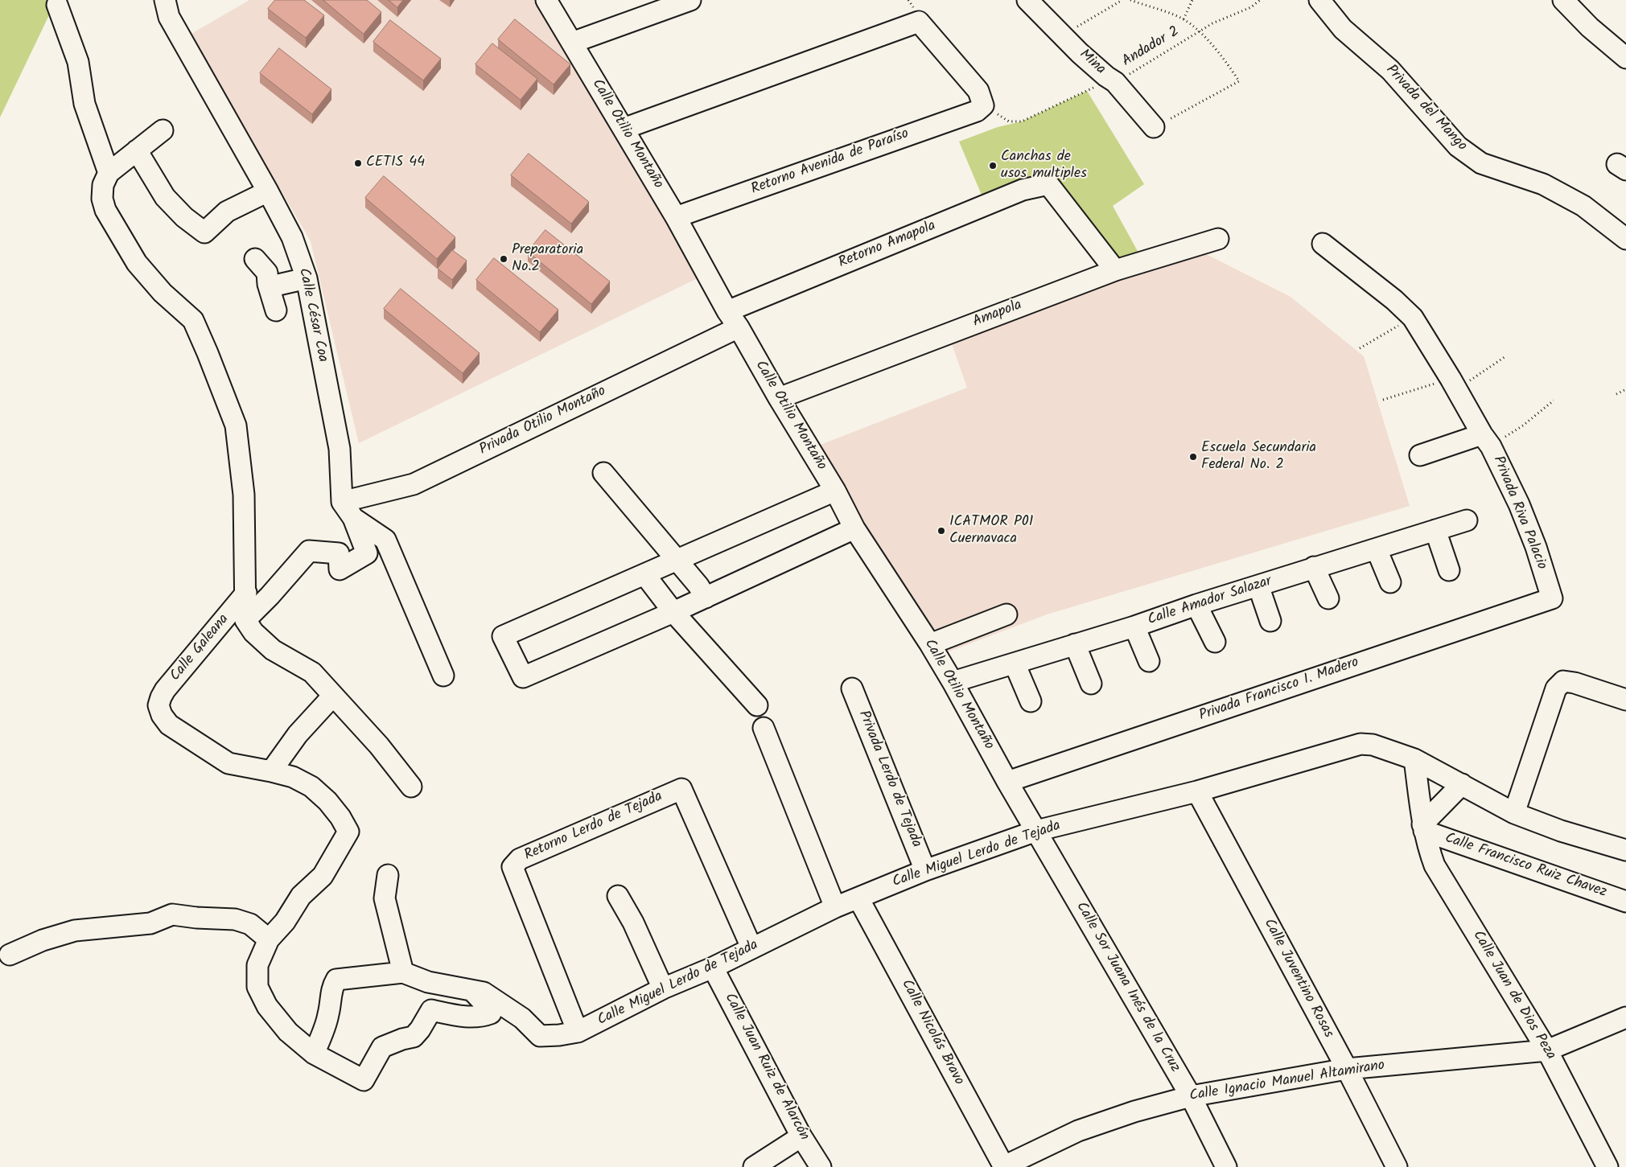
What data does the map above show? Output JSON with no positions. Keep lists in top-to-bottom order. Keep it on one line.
{"streets":{"street":["Mina","Privada del Mango","Calle Otilio Montaño","Retorno Avenida de Paraíso","Retorno Amapola","Amapola","Calle César Coa","Privada Otilio Montaño","Privada Riva Palacio","Calle Amador Salazar","Calle Galeana","Privada Francisco I. Madero","Privada Lerdo de Tejada","Retorno Lerdo de Tejada","Calle Miguel Lerdo de Tejada","Calle Francisco Ruiz Chavez","Calle Juventino Rosas","Calle Sor Juana Inés de la Cruz","Calle Juan de Dios Peza","Calle Nicolás Bravo","Calle Juan Ruiz de Alarcón","Calle Ignacio Manuel Altamirano"],"path":["Andador 2"]},"crossings":[["Andador 2","Mina"],["Andador 2","Retorno Avenida de Paraíso"],["Calle Otilio Montaño","Retorno Avenida de Paraíso"],["Calle Otilio Montaño","Retorno Amapola"],["Calle Otilio Montaño","Amapola"],["Calle Otilio Montaño","Privada Otilio Montaño"],["Calle Otilio Montaño","Calle Amador Salazar"],["Calle Otilio Montaño","Privada Francisco I. Madero"],["Calle Otilio Montaño","Calle Miguel Lerdo de Tejada"],["Calle Otilio Montaño","Calle Sor Juana Inés de la Cruz"],["Retorno Amapola","Amapola"],["Calle César Coa","Privada Otilio Montaño"],["Privada Riva Palacio","Privada Francisco I. Madero"],["Privada Lerdo de Tejada","Calle Miguel Lerdo de Tejada"],["Retorno Lerdo de Tejada","Calle Miguel Lerdo de Tejada"],["Calle Miguel Lerdo de Tejada","Calle Juventino Rosas"],["Calle Miguel Lerdo de Tejada","Calle Sor Juana Inés de la Cruz"],["Calle Miguel Lerdo de Tejada","Calle Juan de Dios Peza"],["Calle Miguel Lerdo de Tejada","Calle Nicolás Bravo"],["Calle Miguel Lerdo de Tejada","Calle Juan Ruiz de Alarcón"],["Calle Francisco Ruiz Chavez","Calle Juan de Dios Peza"],["Calle Juventino Rosas","Calle Ignacio Manuel Altamirano"],["Calle Sor Juana Inés de la Cruz","Calle Ignacio Manuel Altamirano"],["Calle Juan de Dios Peza","Calle Ignacio Manuel Altamirano"],["Calle Nicolás Bravo","Calle Ignacio Manuel Altamirano"]],"places":["CETIS 44","Canchas de usos multiples","Preparatoria No.2","Escuela Secundaria Federal No. 2","ICATMOR P01 Cuernavaca"]}
